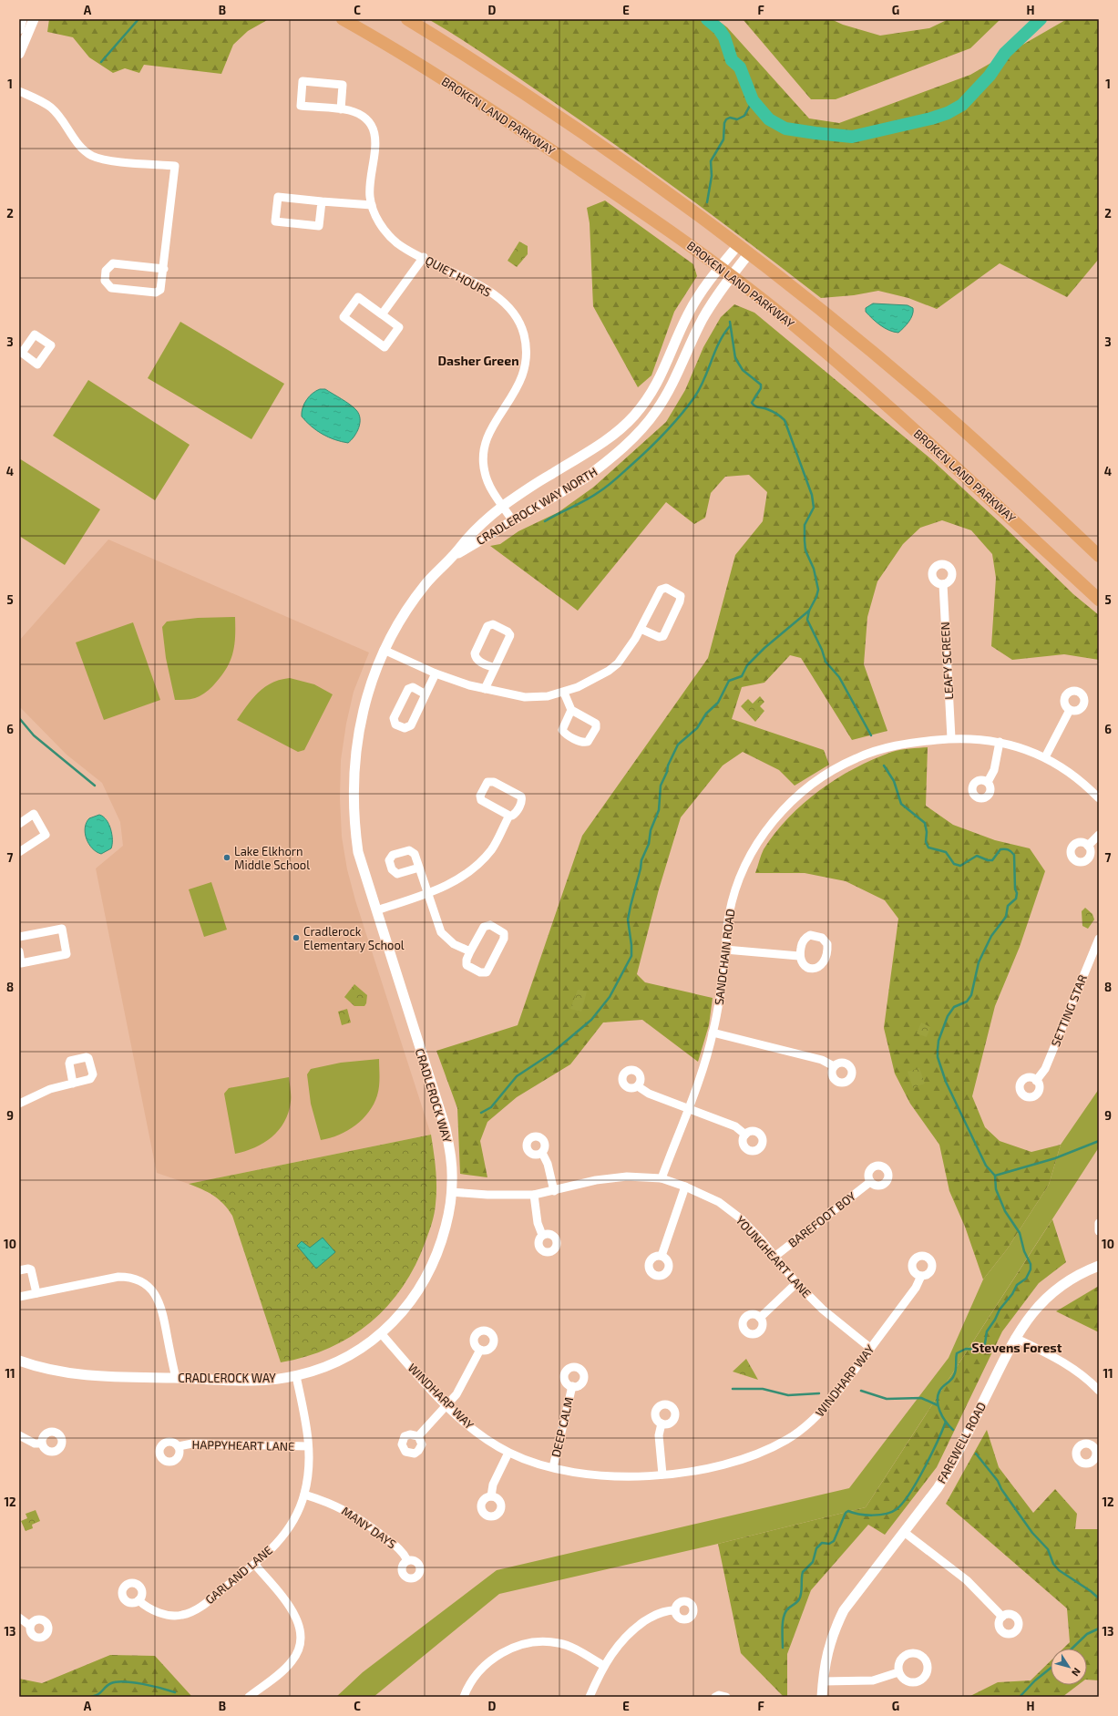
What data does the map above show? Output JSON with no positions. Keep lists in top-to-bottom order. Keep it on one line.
{"streets":{"main road":["BROKEN LAND PARKWAY"],"street":["QUIET HOURS","CRADLEROCK WAY NORTH","LEAFY SCREEN","SANDCHAIN ROAD","SETTING STAR","CRADLEROCK WAY","BAREFOOT BOY","YOUNGHEART LANE","WINDHARP WAY","DEEP CALM","FAREWELL ROAD","HAPPYHEART LANE","MANY DAYS","GARLAND LANE"]},"crossings":[["BROKEN LAND PARKWAY","CRADLEROCK WAY NORTH"],["QUIET HOURS","CRADLEROCK WAY NORTH"],["CRADLEROCK WAY NORTH","CRADLEROCK WAY"],["LEAFY SCREEN","SANDCHAIN ROAD"],["SANDCHAIN ROAD","YOUNGHEART LANE"],["CRADLEROCK WAY","YOUNGHEART LANE"],["CRADLEROCK WAY","WINDHARP WAY"],["CRADLEROCK WAY","GARLAND LANE"],["BAREFOOT BOY","YOUNGHEART LANE"],["YOUNGHEART LANE","WINDHARP WAY"],["WINDHARP WAY","DEEP CALM"],["HAPPYHEART LANE","GARLAND LANE"],["MANY DAYS","GARLAND LANE"]],"districts":["Dasher Green","Stevens Forest"],"places":["Lake Elkhorn Middle School","Cradlerock Elementary School"],"north":"bottom right","grid":{"columns":["A","B","C","D","E","F","G","H"],"rows":["1","2","3","4","5","6","7","8","9","10","11","12","13"]}}
